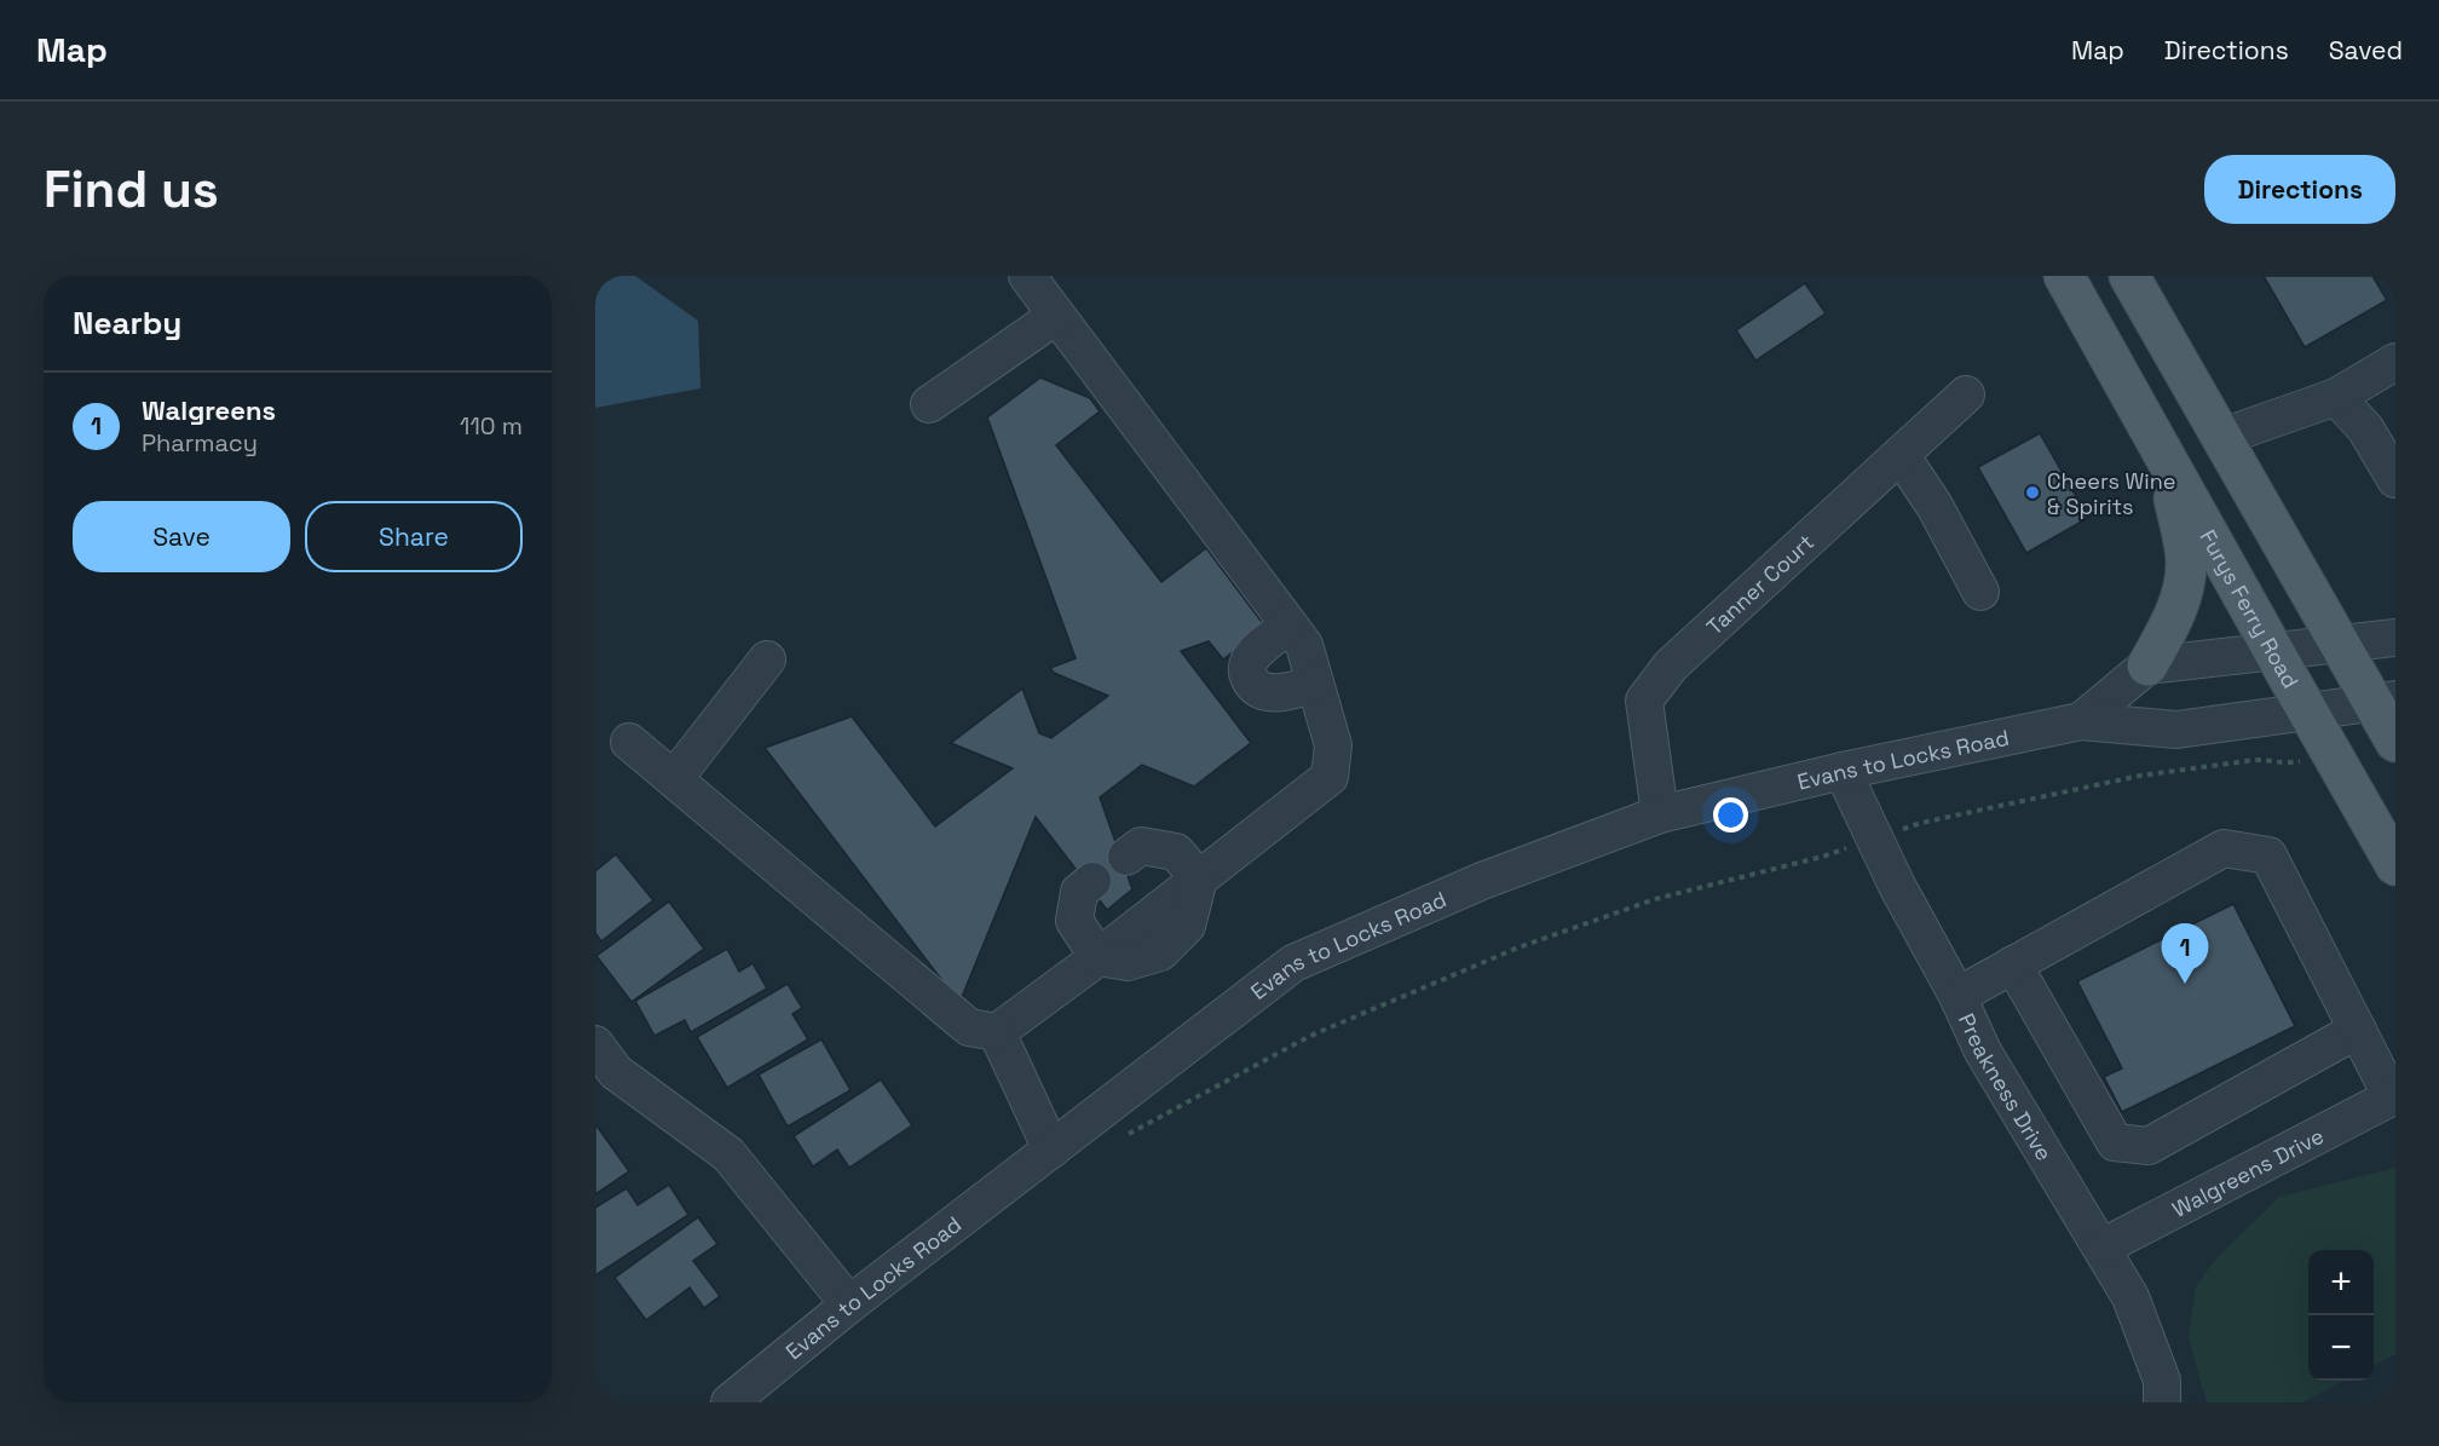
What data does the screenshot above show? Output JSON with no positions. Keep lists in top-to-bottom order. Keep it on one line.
{"streets":{"main road":["Furys Ferry Road"],"street":["Tanner Court","Evans to Locks Road","Preakness Drive","Walgreens Drive"]},"crossings":[["Tanner Court","Evans to Locks Road"],["Furys Ferry Road","Evans to Locks Road"],["Evans to Locks Road","Preakness Drive"],["Preakness Drive","Walgreens Drive"]],"places":["Cheers Wine & Spirits"],"page":{"header":"Map","nav":["Map","Directions","Saved"],"buttons":["Directions",["Save","Share"]],"title":"Find us","heading":"Nearby","list":[{"mark":"1","name":"Walgreens","note":"Pharmacy","value":"110 m"}],"pins":"1","map_buttons":["+","−"]}}
